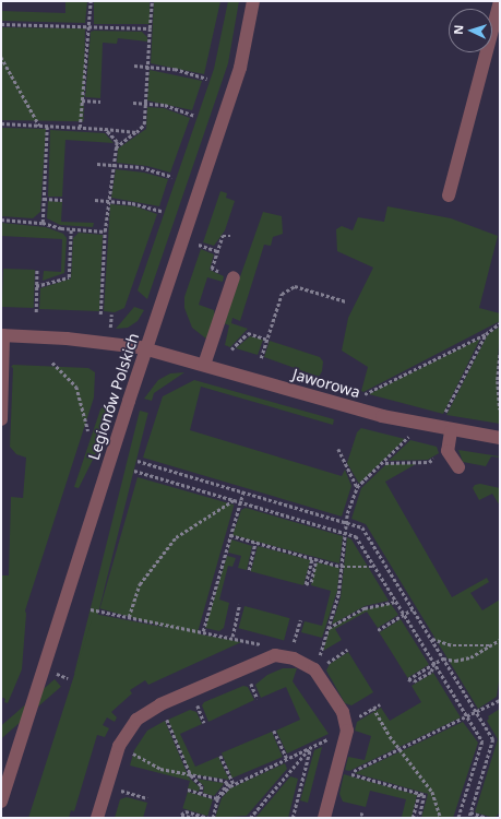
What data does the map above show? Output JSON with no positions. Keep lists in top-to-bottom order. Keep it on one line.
{"streets":{"street":["Jaworowa","Legionów Polskich"]},"crossings":[["Jaworowa","Legionów Polskich"]],"north":"left"}
